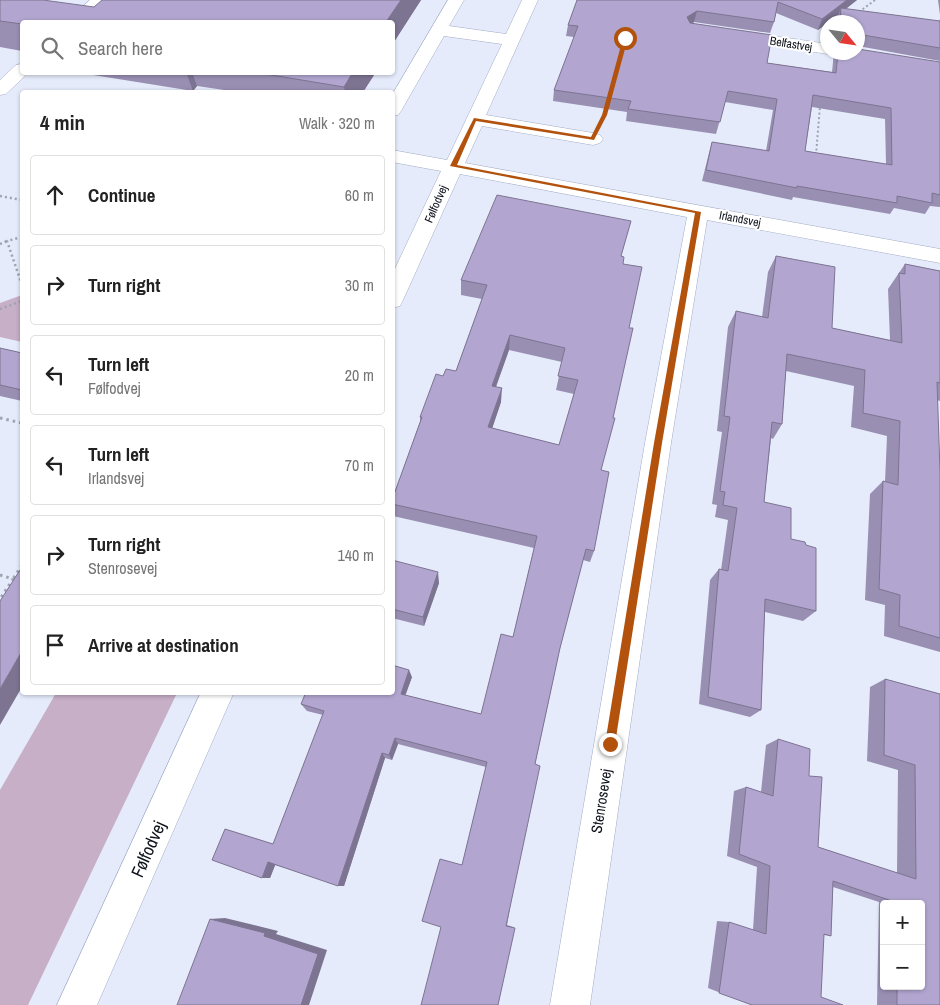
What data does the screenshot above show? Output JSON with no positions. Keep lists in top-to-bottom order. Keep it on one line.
{"streets":{"street":["Belfastvej","Følfodvej","Irlandsvej","Stenrosevej"]},"crossings":[["Følfodvej","Irlandsvej"],["Irlandsvej","Stenrosevej"]],"north":"bottom right","page":{"search":"Search here","heading":["4 min","Walk · 320 m"],"list":[["Continue","60 m"],["Turn right","30 m"],["Turn left","Følfodvej","20 m"],["Turn left","Irlandsvej","70 m"],["Turn right","Stenrosevej","140 m"],"Arrive at destination"],"map_buttons":["+","−"]}}
